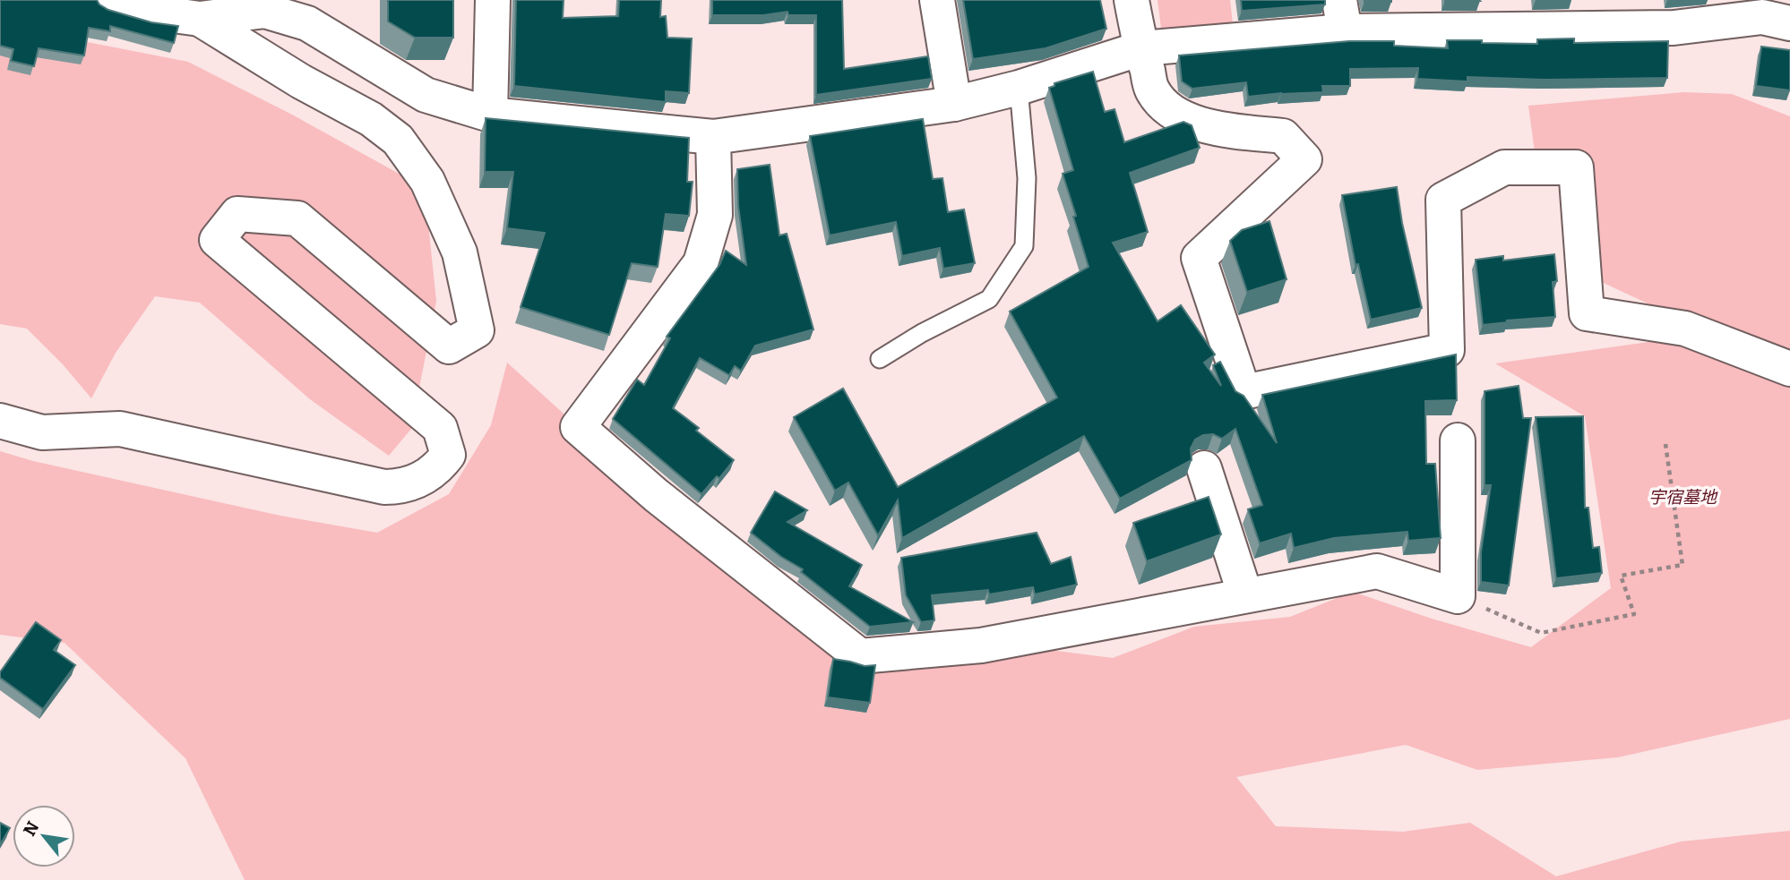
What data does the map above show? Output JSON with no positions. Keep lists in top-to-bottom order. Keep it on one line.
{"parks":["宇宿墓地"],"north":"top left"}
